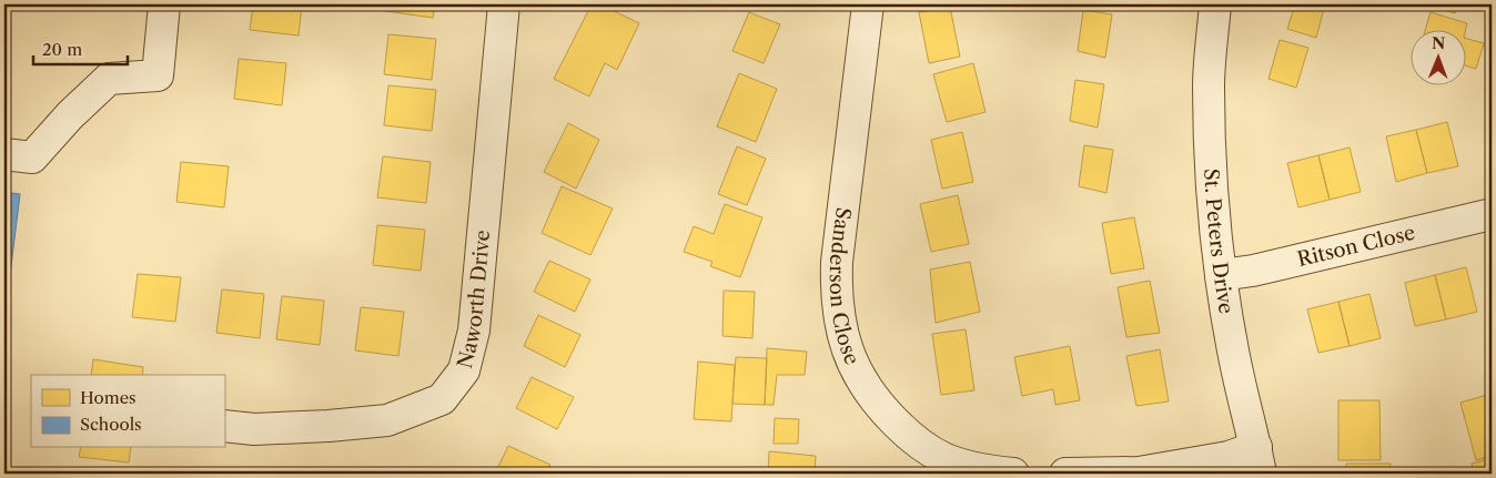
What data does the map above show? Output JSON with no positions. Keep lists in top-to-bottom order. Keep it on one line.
{"streets":{"street":["St. Peters Drive","Ritson Close","Sanderson Close","Naworth Drive"]},"crossings":[["St. Peters Drive","Ritson Close"]],"legend":["Homes","Schools"],"scale_bar":"20 m","north":"top"}
